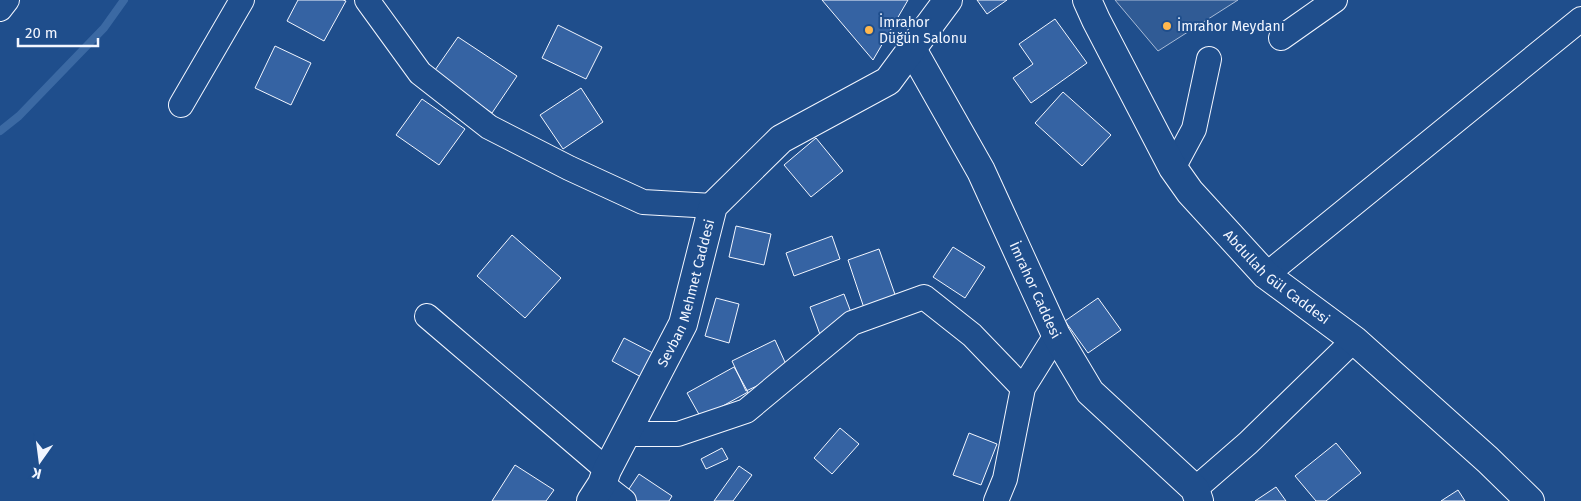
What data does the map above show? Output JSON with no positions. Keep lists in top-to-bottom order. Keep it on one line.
{"streets":{"street":["Abdullah Gül Caddesi","İmrahor Caddesi","Sevban Mehmet Caddesi"]},"crossings":[["İmrahor Caddesi","Sevban Mehmet Caddesi"]],"places":["İmrahor Meydanı","İmrahor Düğün Salonu"],"scale_bar":"20 m","north":"bottom"}
